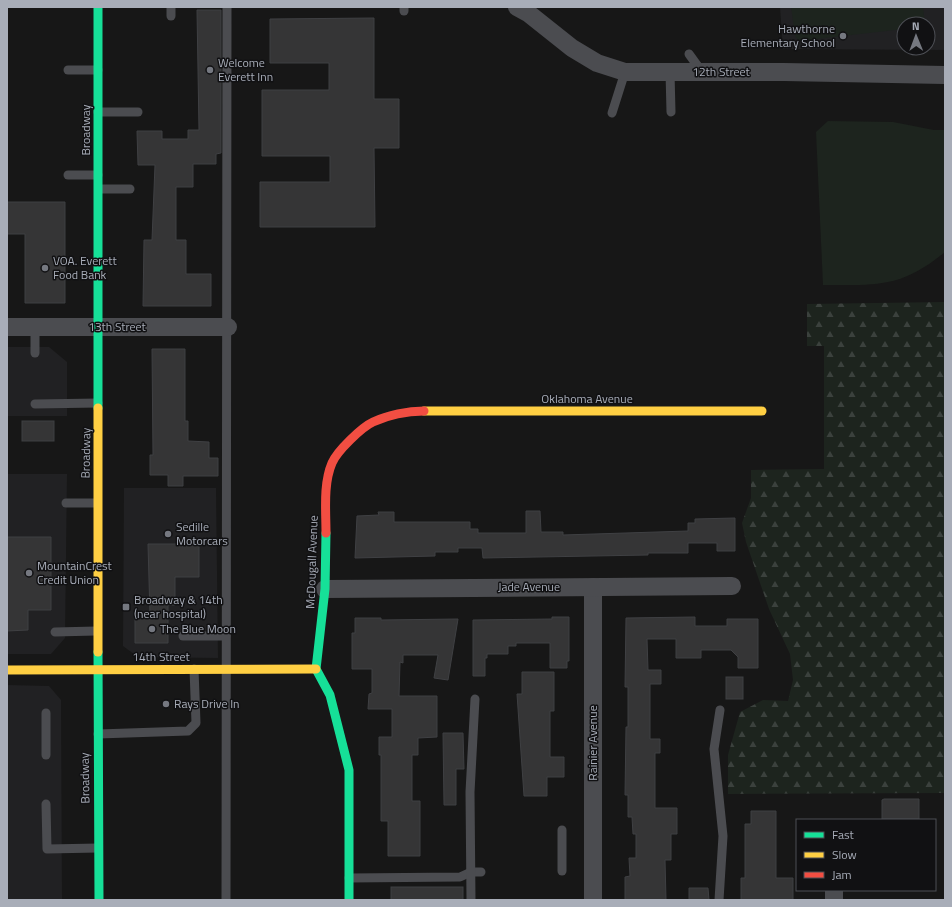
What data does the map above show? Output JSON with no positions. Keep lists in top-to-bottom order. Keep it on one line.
{"streets":{"street":["12th Street","Broadway","13th Street","Oklahoma Avenue","McDougall Avenue","Jade Avenue","14th Street","Rainier Avenue"]},"crossings":[["Broadway","13th Street"],["Broadway","14th Street"],["Oklahoma Avenue","McDougall Avenue"],["McDougall Avenue","Jade Avenue"],["McDougall Avenue","14th Street"],["Jade Avenue","Rainier Avenue"]],"places":{"other":["Hawthorne Elementary School","Welcome Everett Inn","VOA. Everett Food Bank","Sedille Motorcars","MountainCrest Credit Union","The Blue Moon","Rays Drive In"],"transit":["Broadway & 14th (near hospital)"]},"legend":["Fast","Slow","Jam"],"north":"top"}
